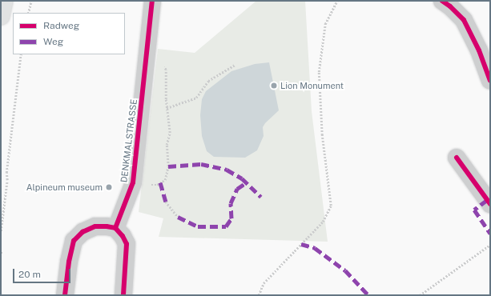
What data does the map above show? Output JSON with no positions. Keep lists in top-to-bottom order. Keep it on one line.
{"streets":{"street":["DENKMALSTRASSE"]},"places":["Lion Monument","Alpineum museum"],"legend":["Radweg","Weg"],"scale_bar":"20 m"}
